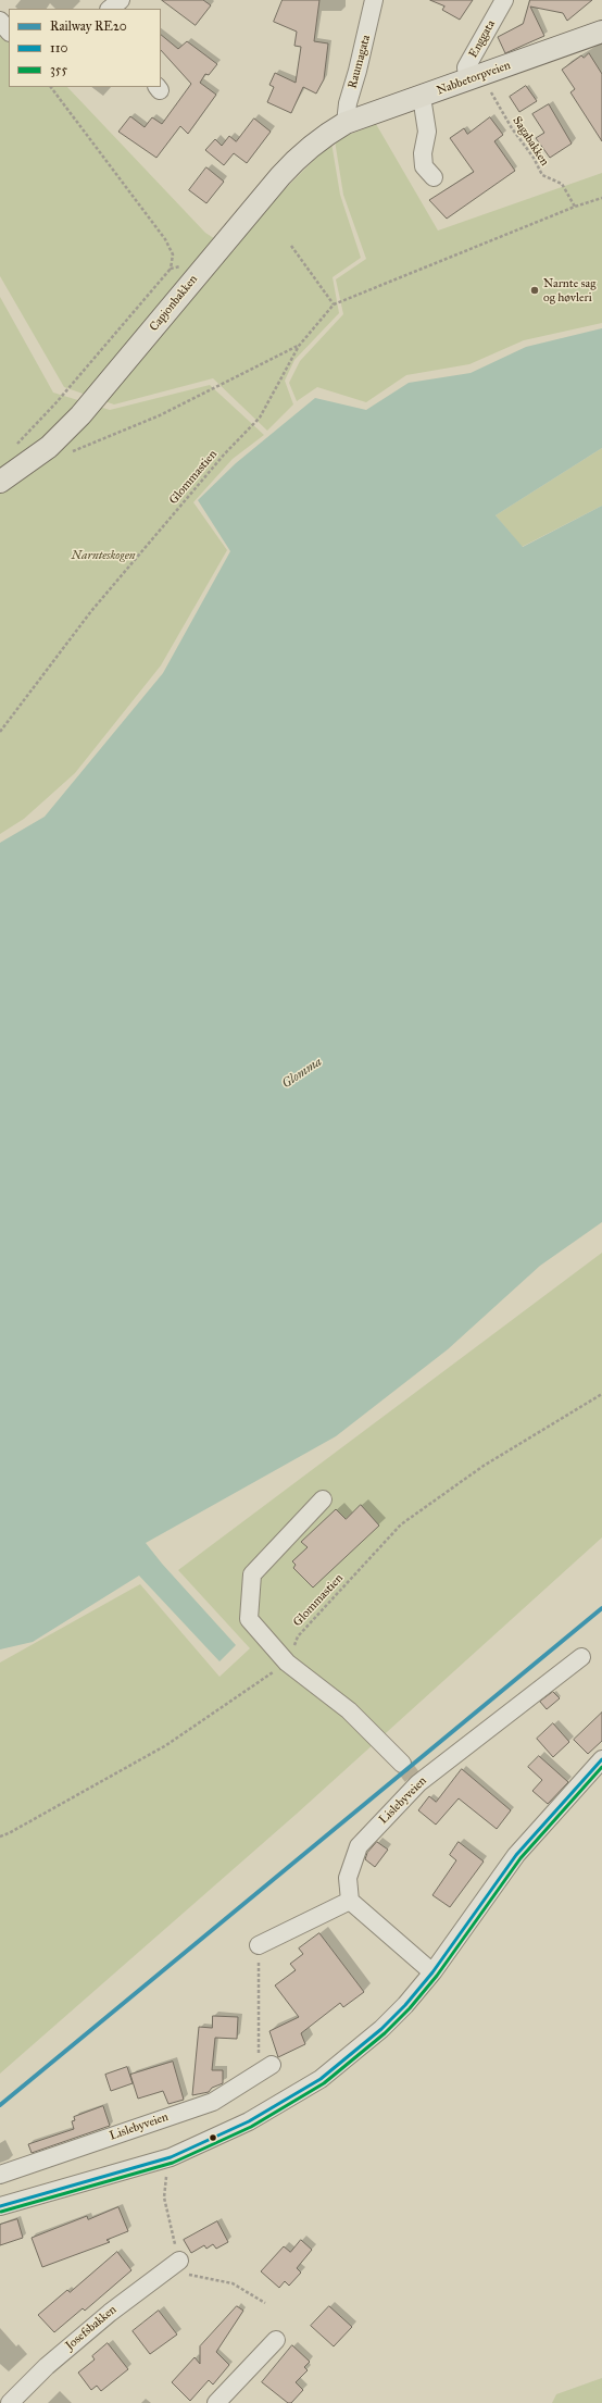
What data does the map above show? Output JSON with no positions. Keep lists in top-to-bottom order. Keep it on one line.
{"streets":{"main road":["Nabbetorpveien","Capjonbakken"],"street":["Enggata","Raumagata","Lislebyveien","Josefsbakken"],"path":["Sagabakken","Glommastien"]},"crossings":[["Enggata","Nabbetorpveien"],["Enggata","Sagabakken"],["Raumagata","Nabbetorpveien"],["Raumagata","Capjonbakken"],["Nabbetorpveien","Sagabakken"],["Nabbetorpveien","Capjonbakken"],["Sagabakken","Glommastien"]],"water":["Glomma"],"parks":["Narnteskogen"],"places":["Narnte sag og høvleri"],"lines":["rail line RE20","transit line 110","transit line 355"],"legend":["Railway RE20","110","355"]}
